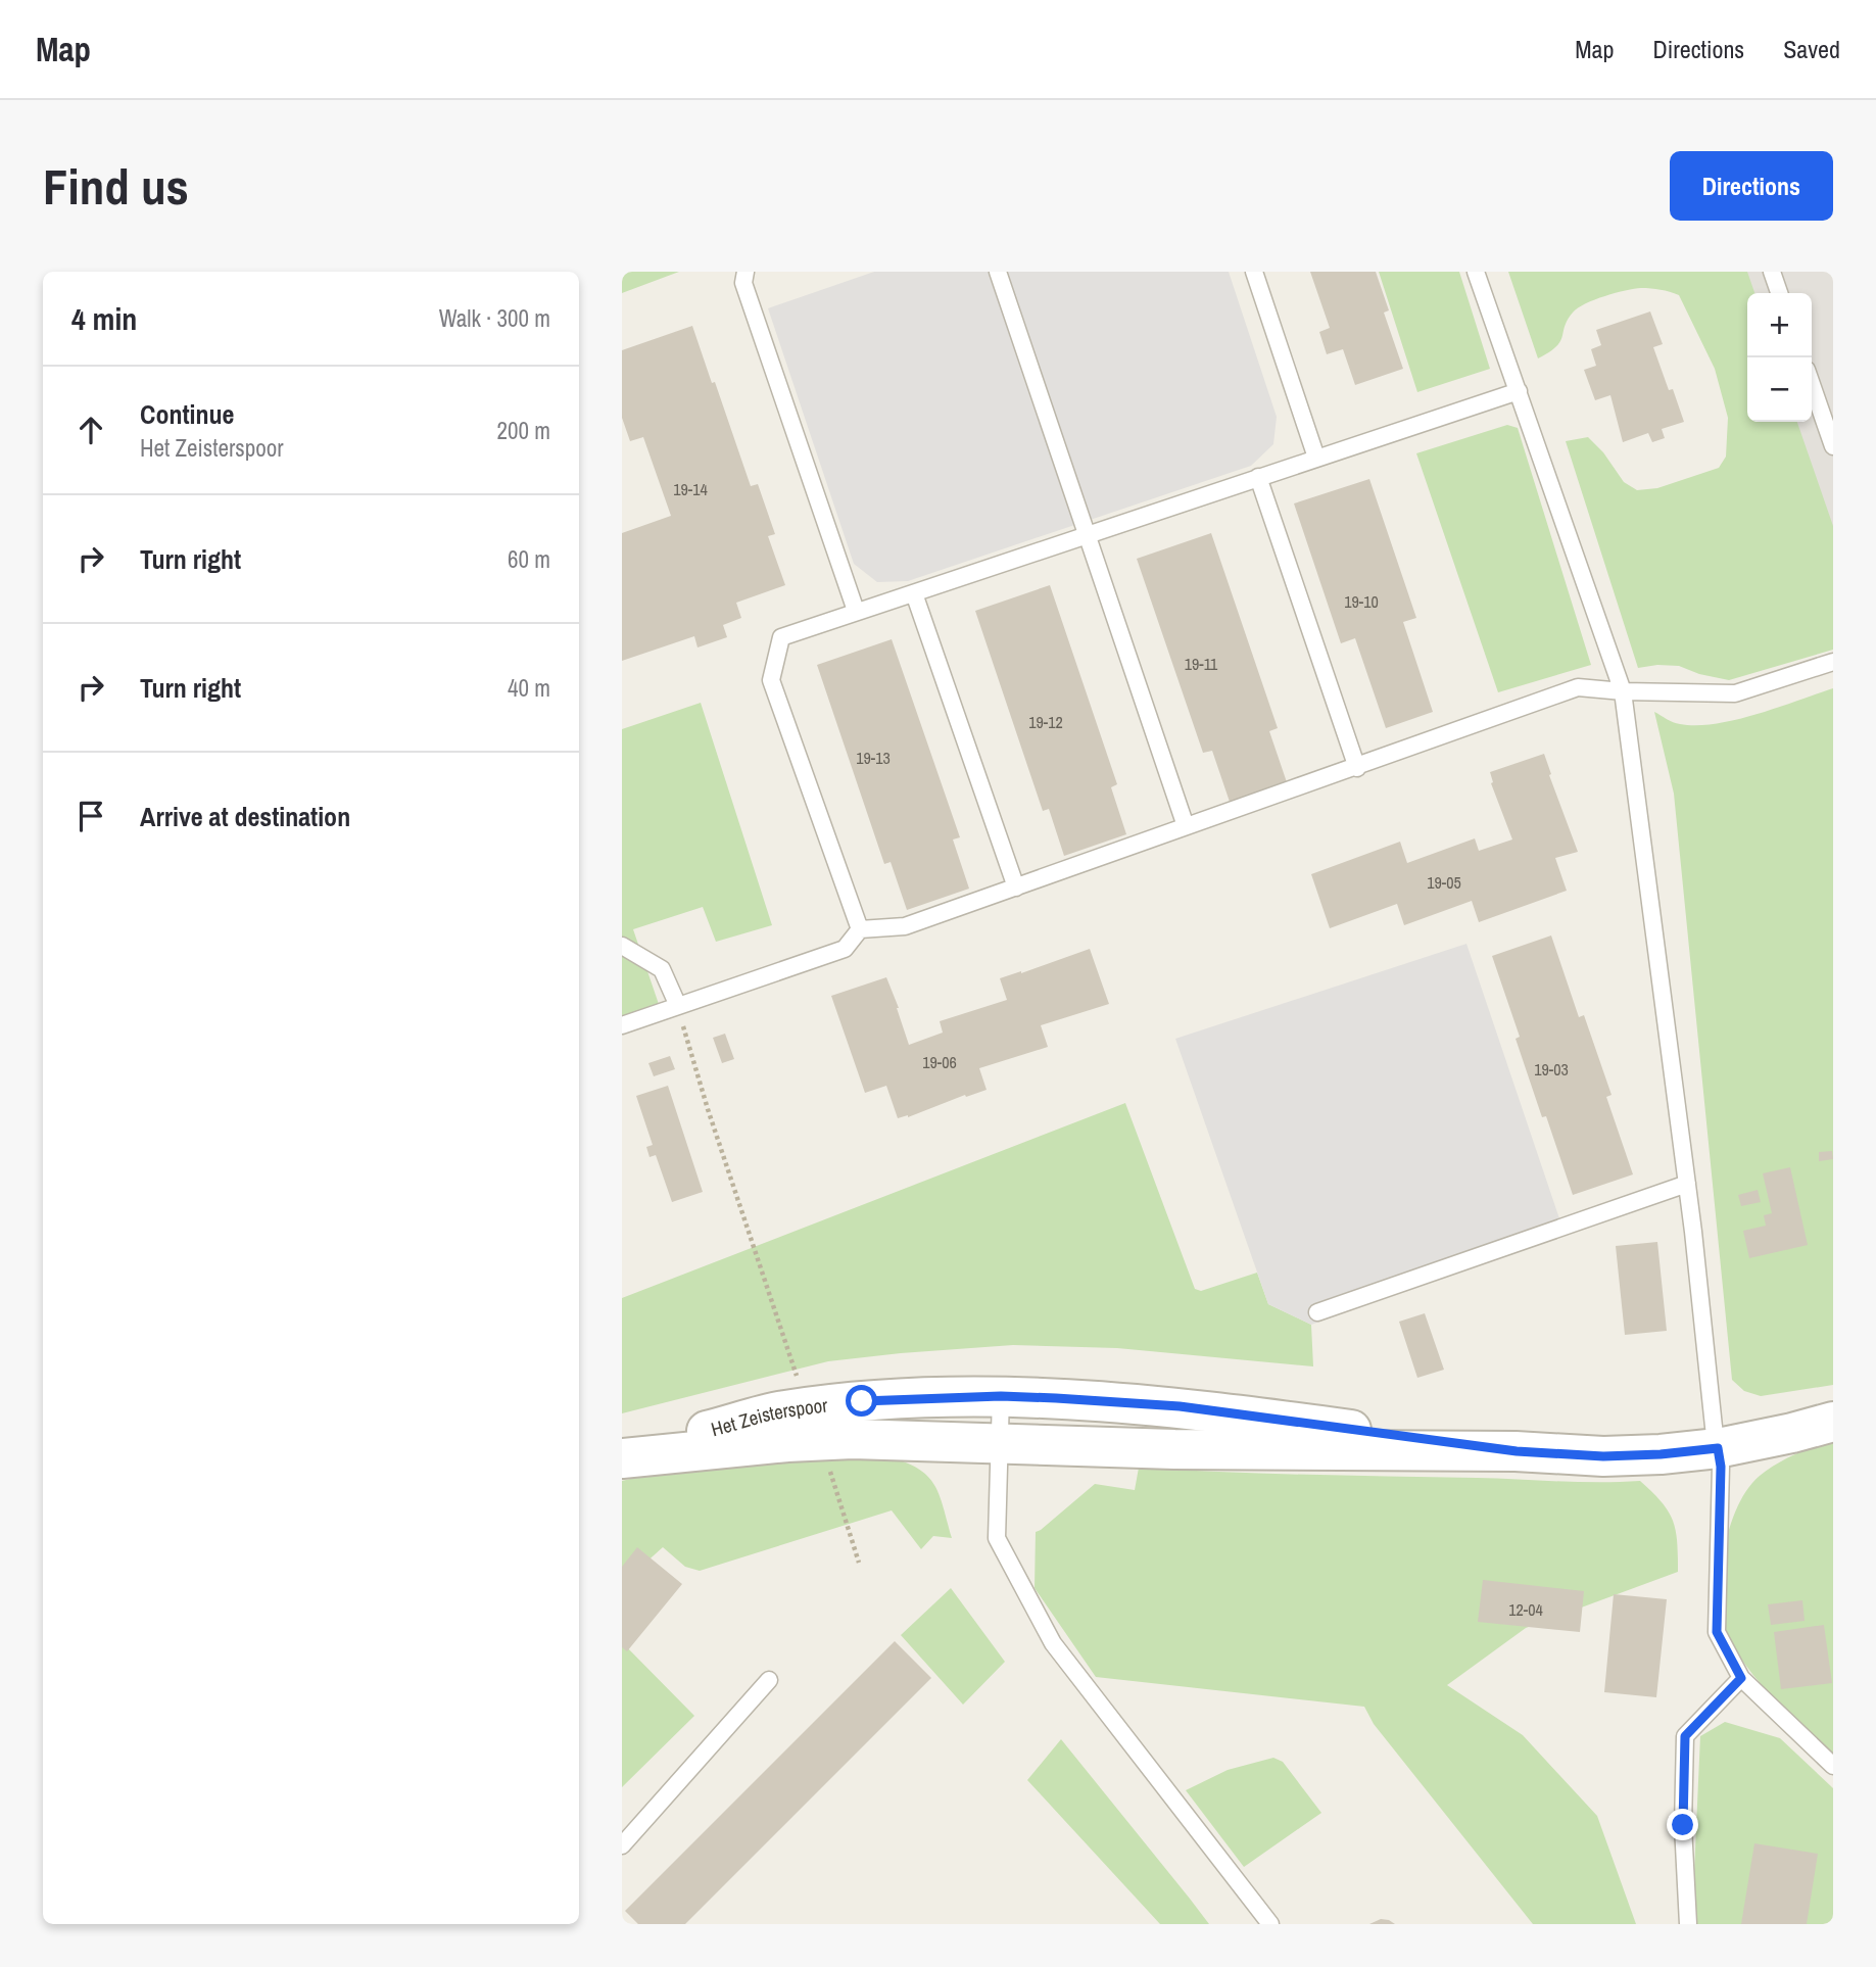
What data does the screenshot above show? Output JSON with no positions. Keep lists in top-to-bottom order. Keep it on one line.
{"streets":{"street":["Het Zeisterspoor"]},"house_numbers":["19-14","19-10","19-11","19-12","19-13","19-05","19-06","19-03","12-04"],"page":{"header":"Map","nav":["Map","Directions","Saved"],"buttons":"Directions","title":"Find us","heading":["4 min","Walk · 300 m"],"map_buttons":["+","−"],"list":[["Continue","Het Zeisterspoor","200 m"],["Turn right","60 m"],["Turn right","40 m"],"Arrive at destination"]}}
